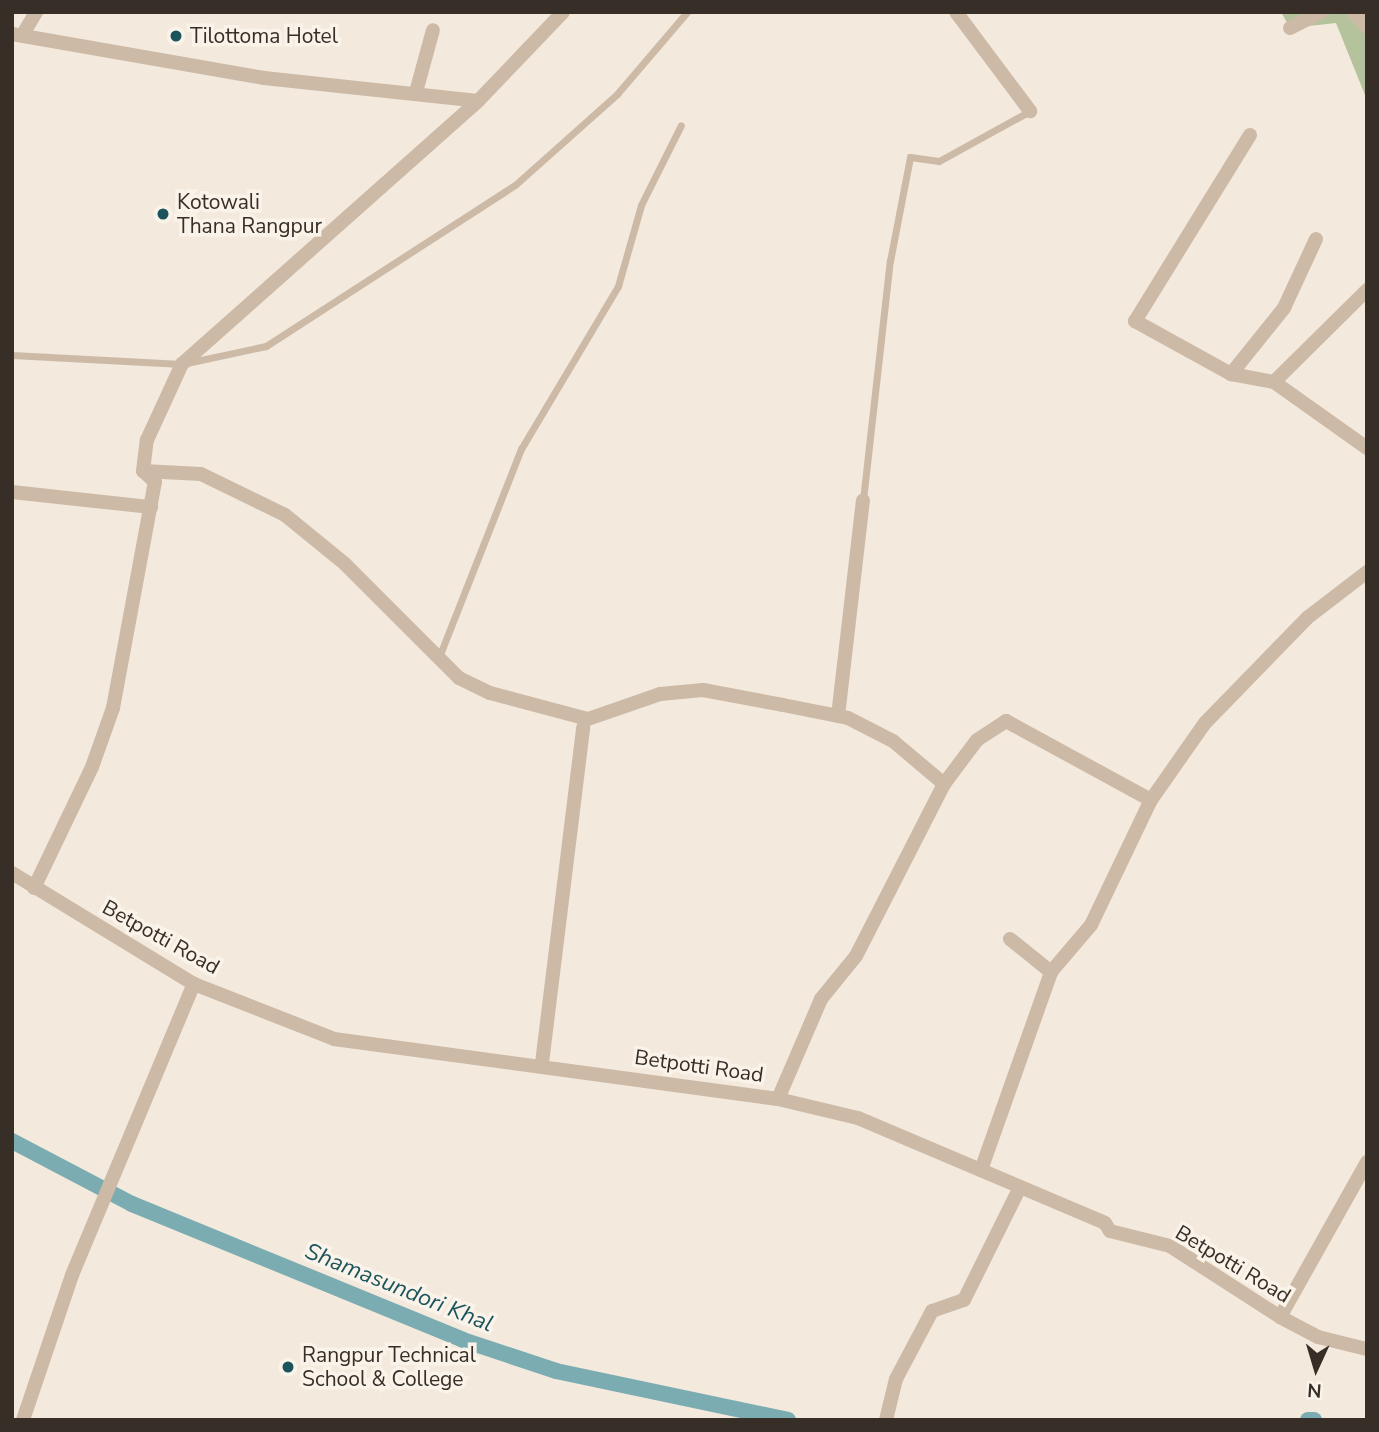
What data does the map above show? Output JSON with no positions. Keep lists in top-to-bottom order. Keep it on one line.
{"streets":{"street":["Betpotti Road"]},"water":["Shamasundori Khal"],"places":["Tilottoma Hotel","Kotowali Thana Rangpur","Rangpur Technical School & College"],"north":"bottom"}
